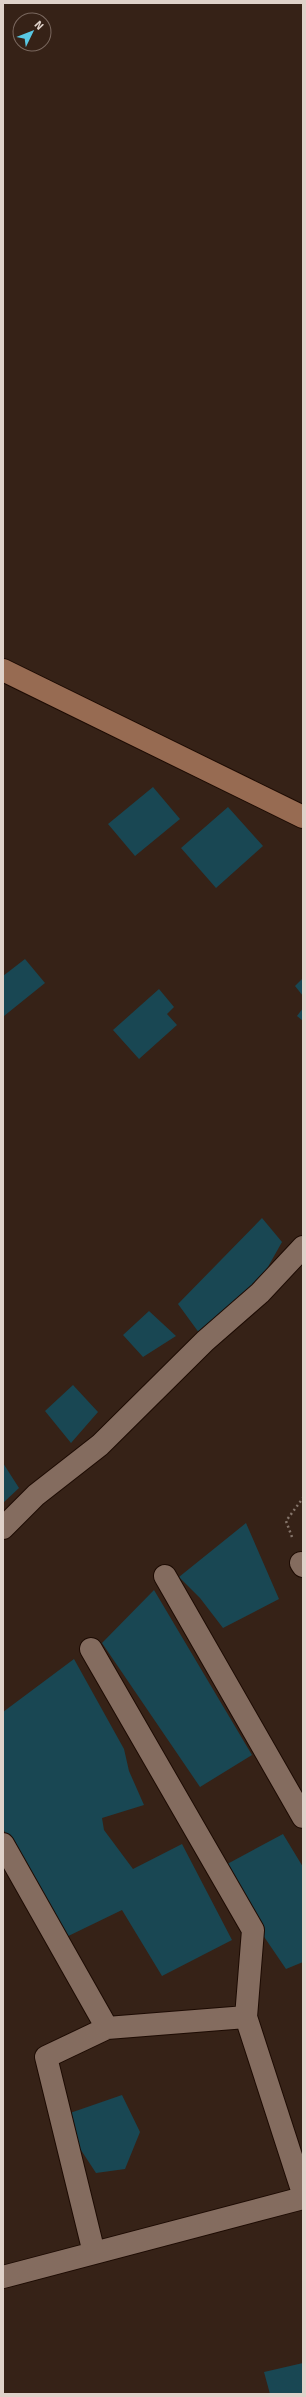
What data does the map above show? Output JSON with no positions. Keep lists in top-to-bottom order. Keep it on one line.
{"north":"top right"}
